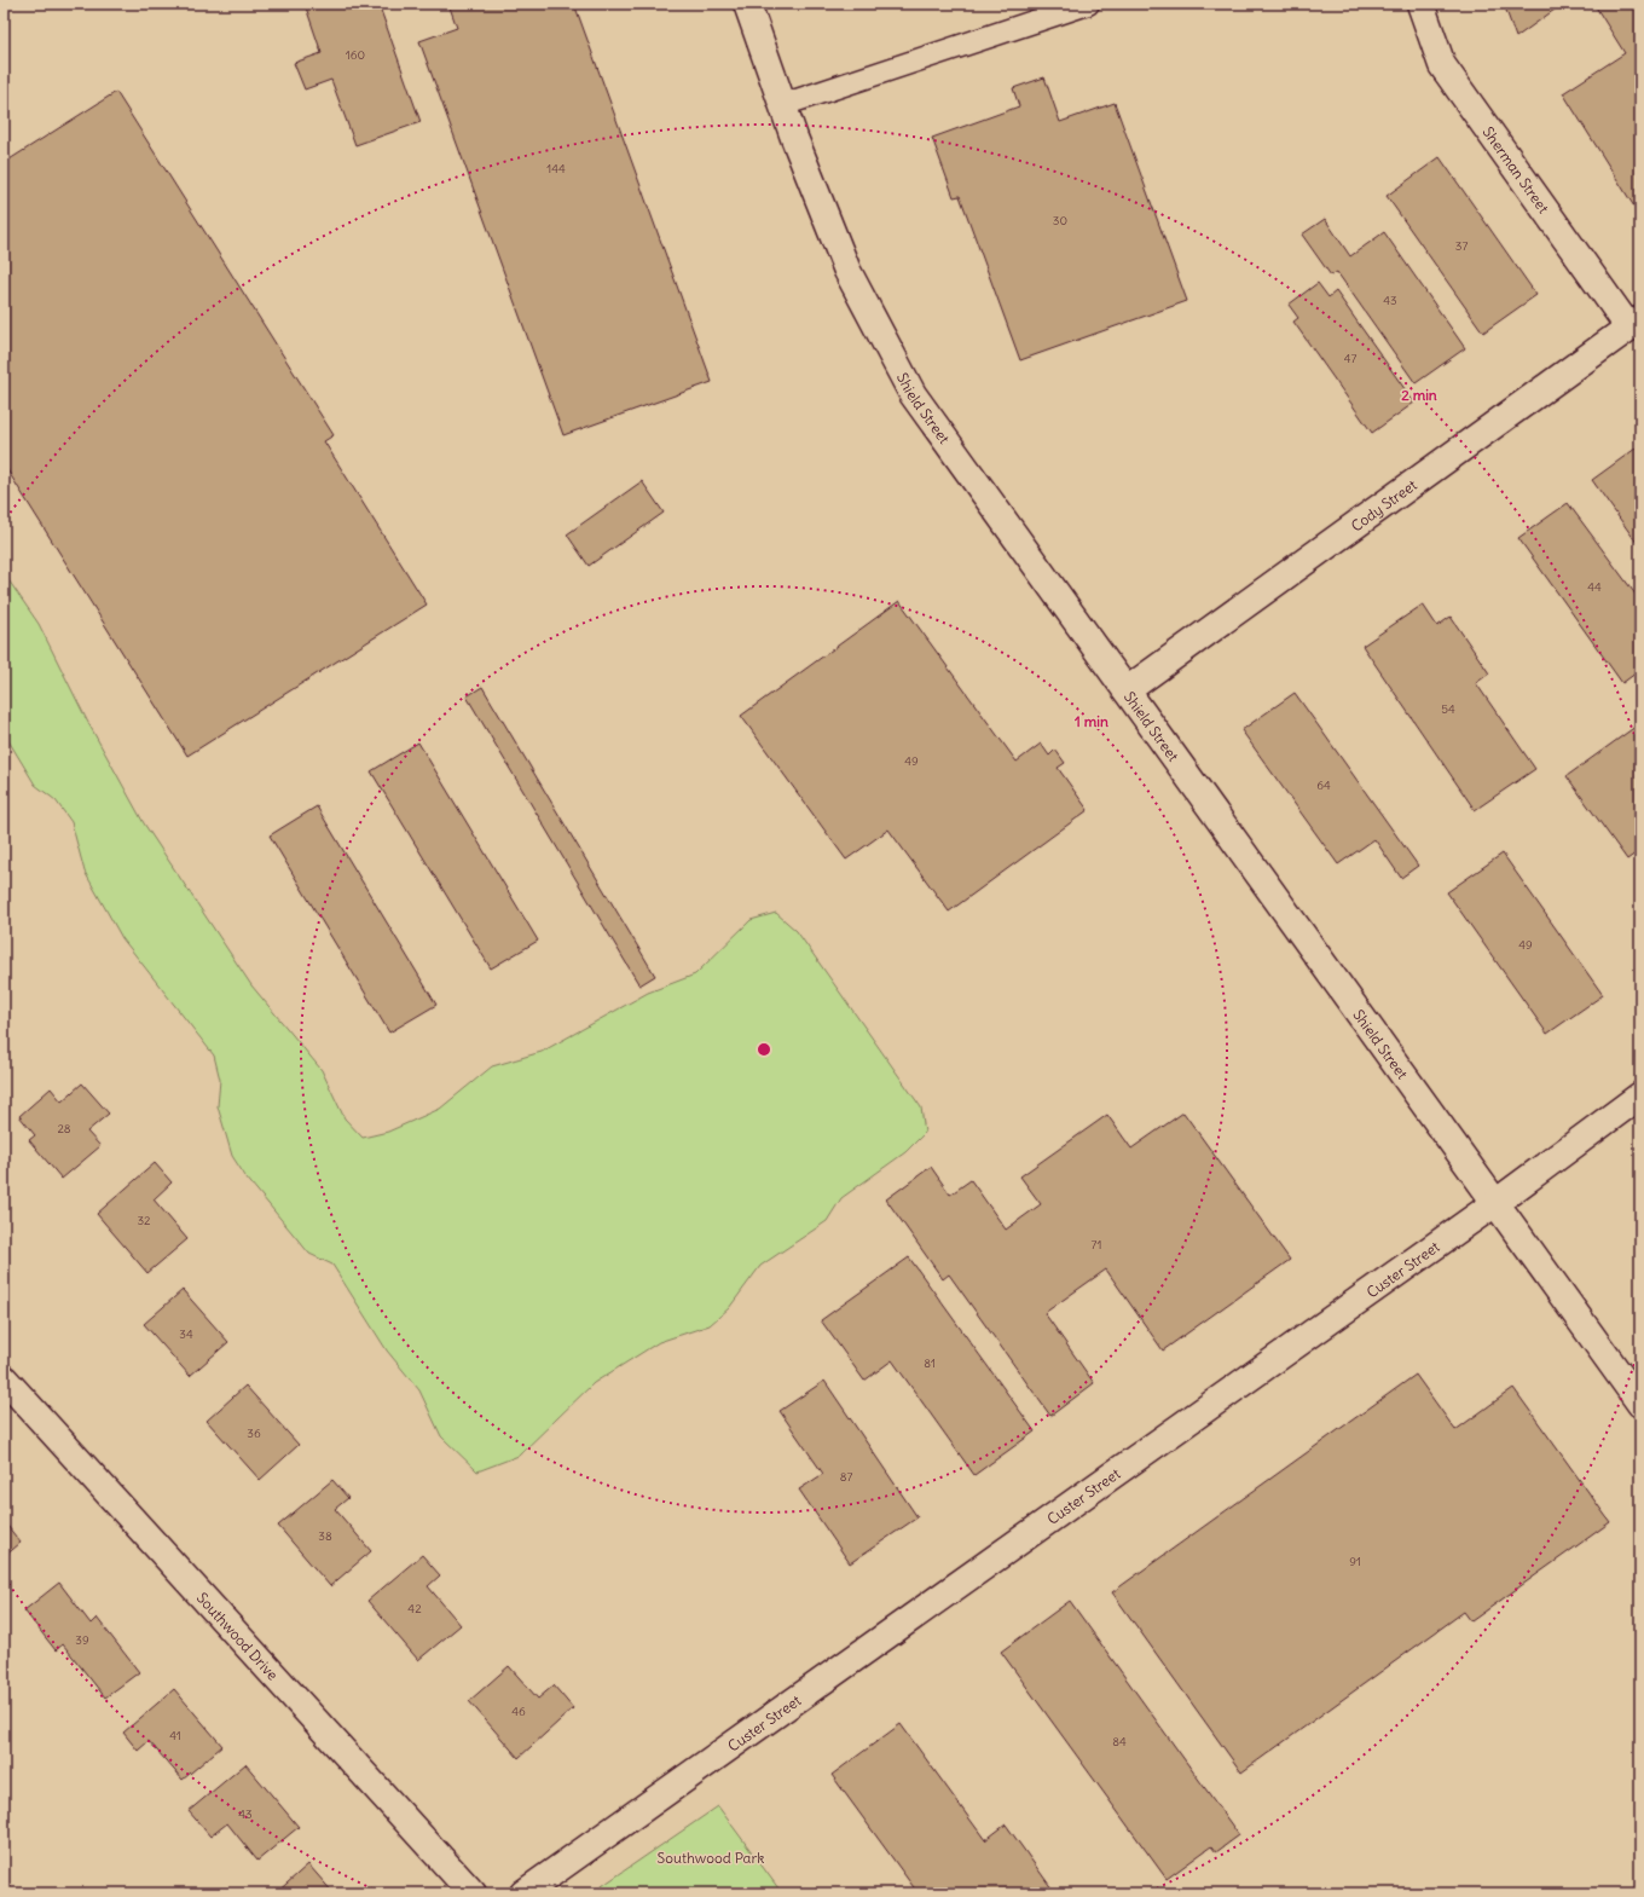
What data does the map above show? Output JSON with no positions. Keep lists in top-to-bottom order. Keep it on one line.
{"streets":{"street":["Sherman Street","Shield Street","Cody Street","Custer Street","Southwood Drive"]},"crossings":[["Sherman Street","Cody Street"],["Shield Street","Cody Street"],["Shield Street","Custer Street"]],"parks":["Southwood Park"],"house_numbers":["160","144","30","37","43","47","44","54","49","64","49","28","32","71","34","81","36","87","38","91","42","39","46","41","84","43"],"rings":["2 min","1 min"]}
